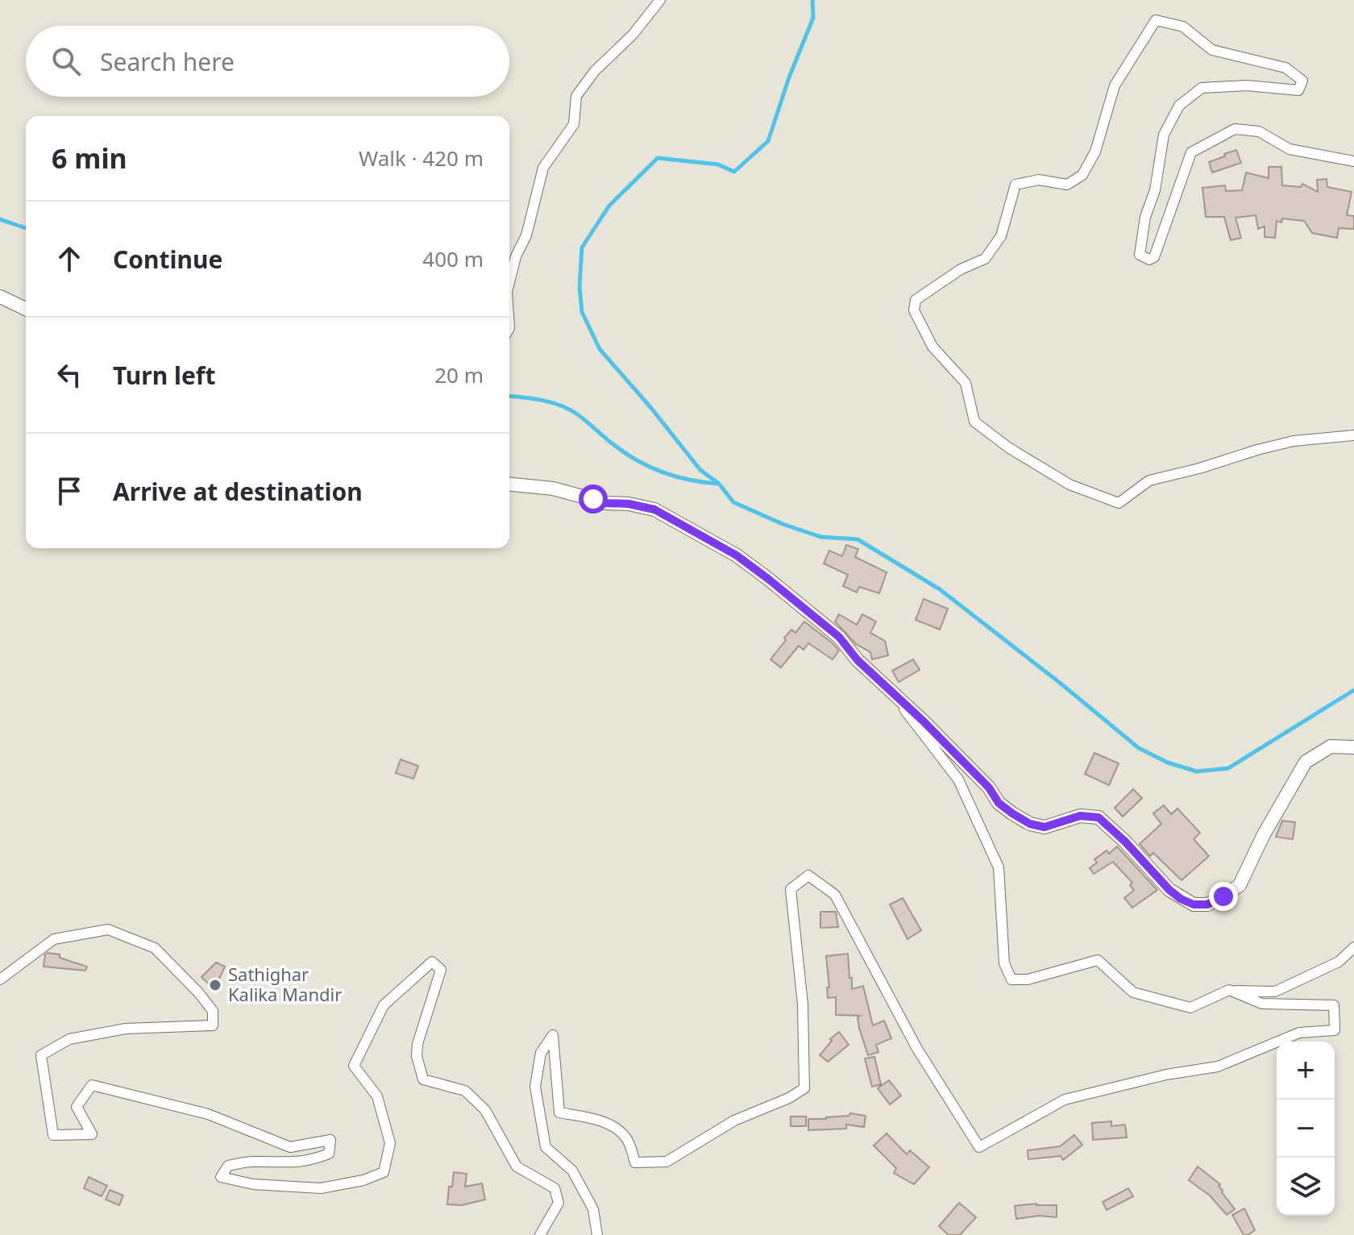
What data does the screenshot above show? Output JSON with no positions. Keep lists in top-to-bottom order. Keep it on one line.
{"places":["Sathighar Kalika Mandir"],"page":{"search":"Search here","heading":["6 min","Walk · 420 m"],"list":[["Continue","400 m"],["Turn left","20 m"],"Arrive at destination"],"map_buttons":["+","−"]}}
